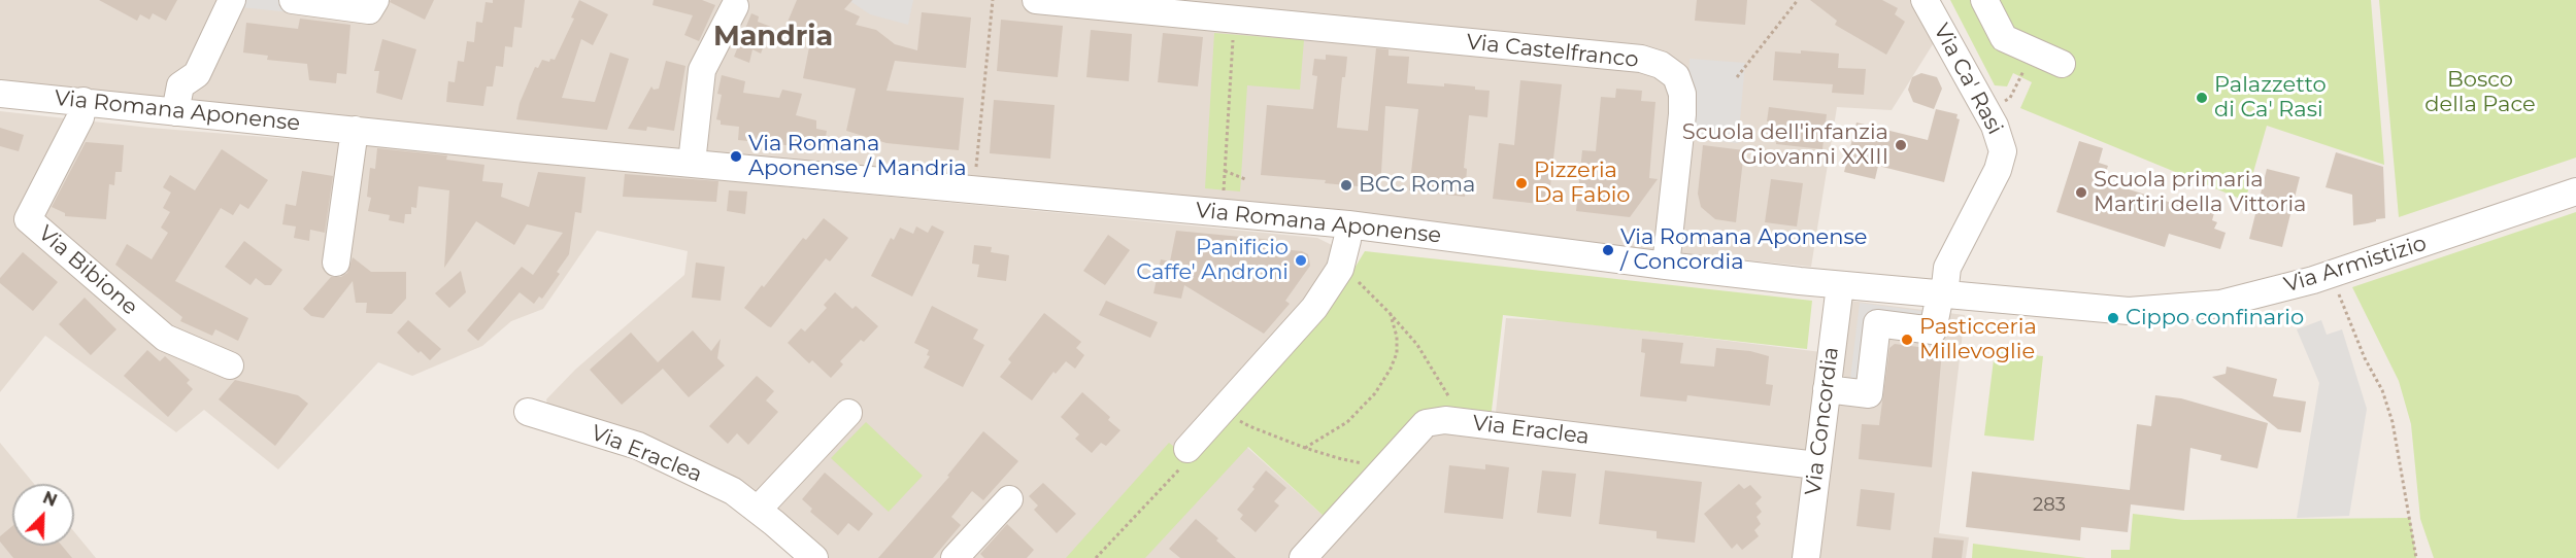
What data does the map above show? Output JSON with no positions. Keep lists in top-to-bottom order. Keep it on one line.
{"streets":{"street":["Via Castelfranco","Via Ca' Rasi","Via Romana Aponense","Via Armistizio","Via Bibione","Via Concordia","Via Eraclea"]},"crossings":[["Via Castelfranco","Via Romana Aponense"],["Via Ca' Rasi","Via Romana Aponense"],["Via Ca' Rasi","Via Armistizio"],["Via Ca' Rasi","Via Concordia"],["Via Romana Aponense","Via Armistizio"],["Via Romana Aponense","Via Bibione"],["Via Romana Aponense","Via Concordia"],["Via Concordia","Via Eraclea"]],"districts":["Mandria"],"parks":["Bosco della Pace"],"places":["Palazzetto di Ca' Rasi","Scuola dell'infanzia Giovanni XXIII","Via Romana Aponense / Mandria","Pizzeria Da Fabio","BCC Roma","Scuola primaria Martiri della Vittoria","Via Romana Aponense / Concordia","Panificio Caffe' Androni","Cippo confinario","Pasticceria Millevoglie"],"house_numbers":["283"],"north":"top right"}
